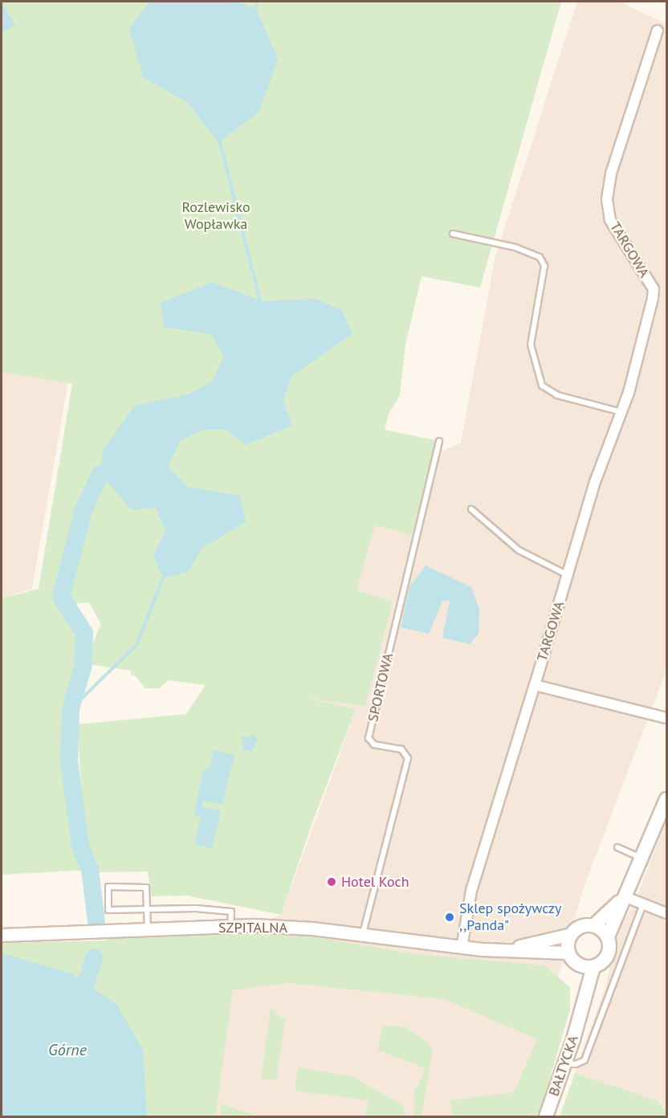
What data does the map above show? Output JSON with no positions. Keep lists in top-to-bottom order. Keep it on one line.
{"streets":{"main road":["BAŁTYCKA"],"street":["TARGOWA","SZPITALNA"],"lane":["SPORTOWA"]},"crossings":[["TARGOWA","SZPITALNA"],["SPORTOWA","SZPITALNA"],["SZPITALNA","BAŁTYCKA"]],"water":["Górne"],"parks":["Rozlewisko Wopławka"],"places":["Hotel Koch","Sklep spożywczy ,,Panda\""]}
